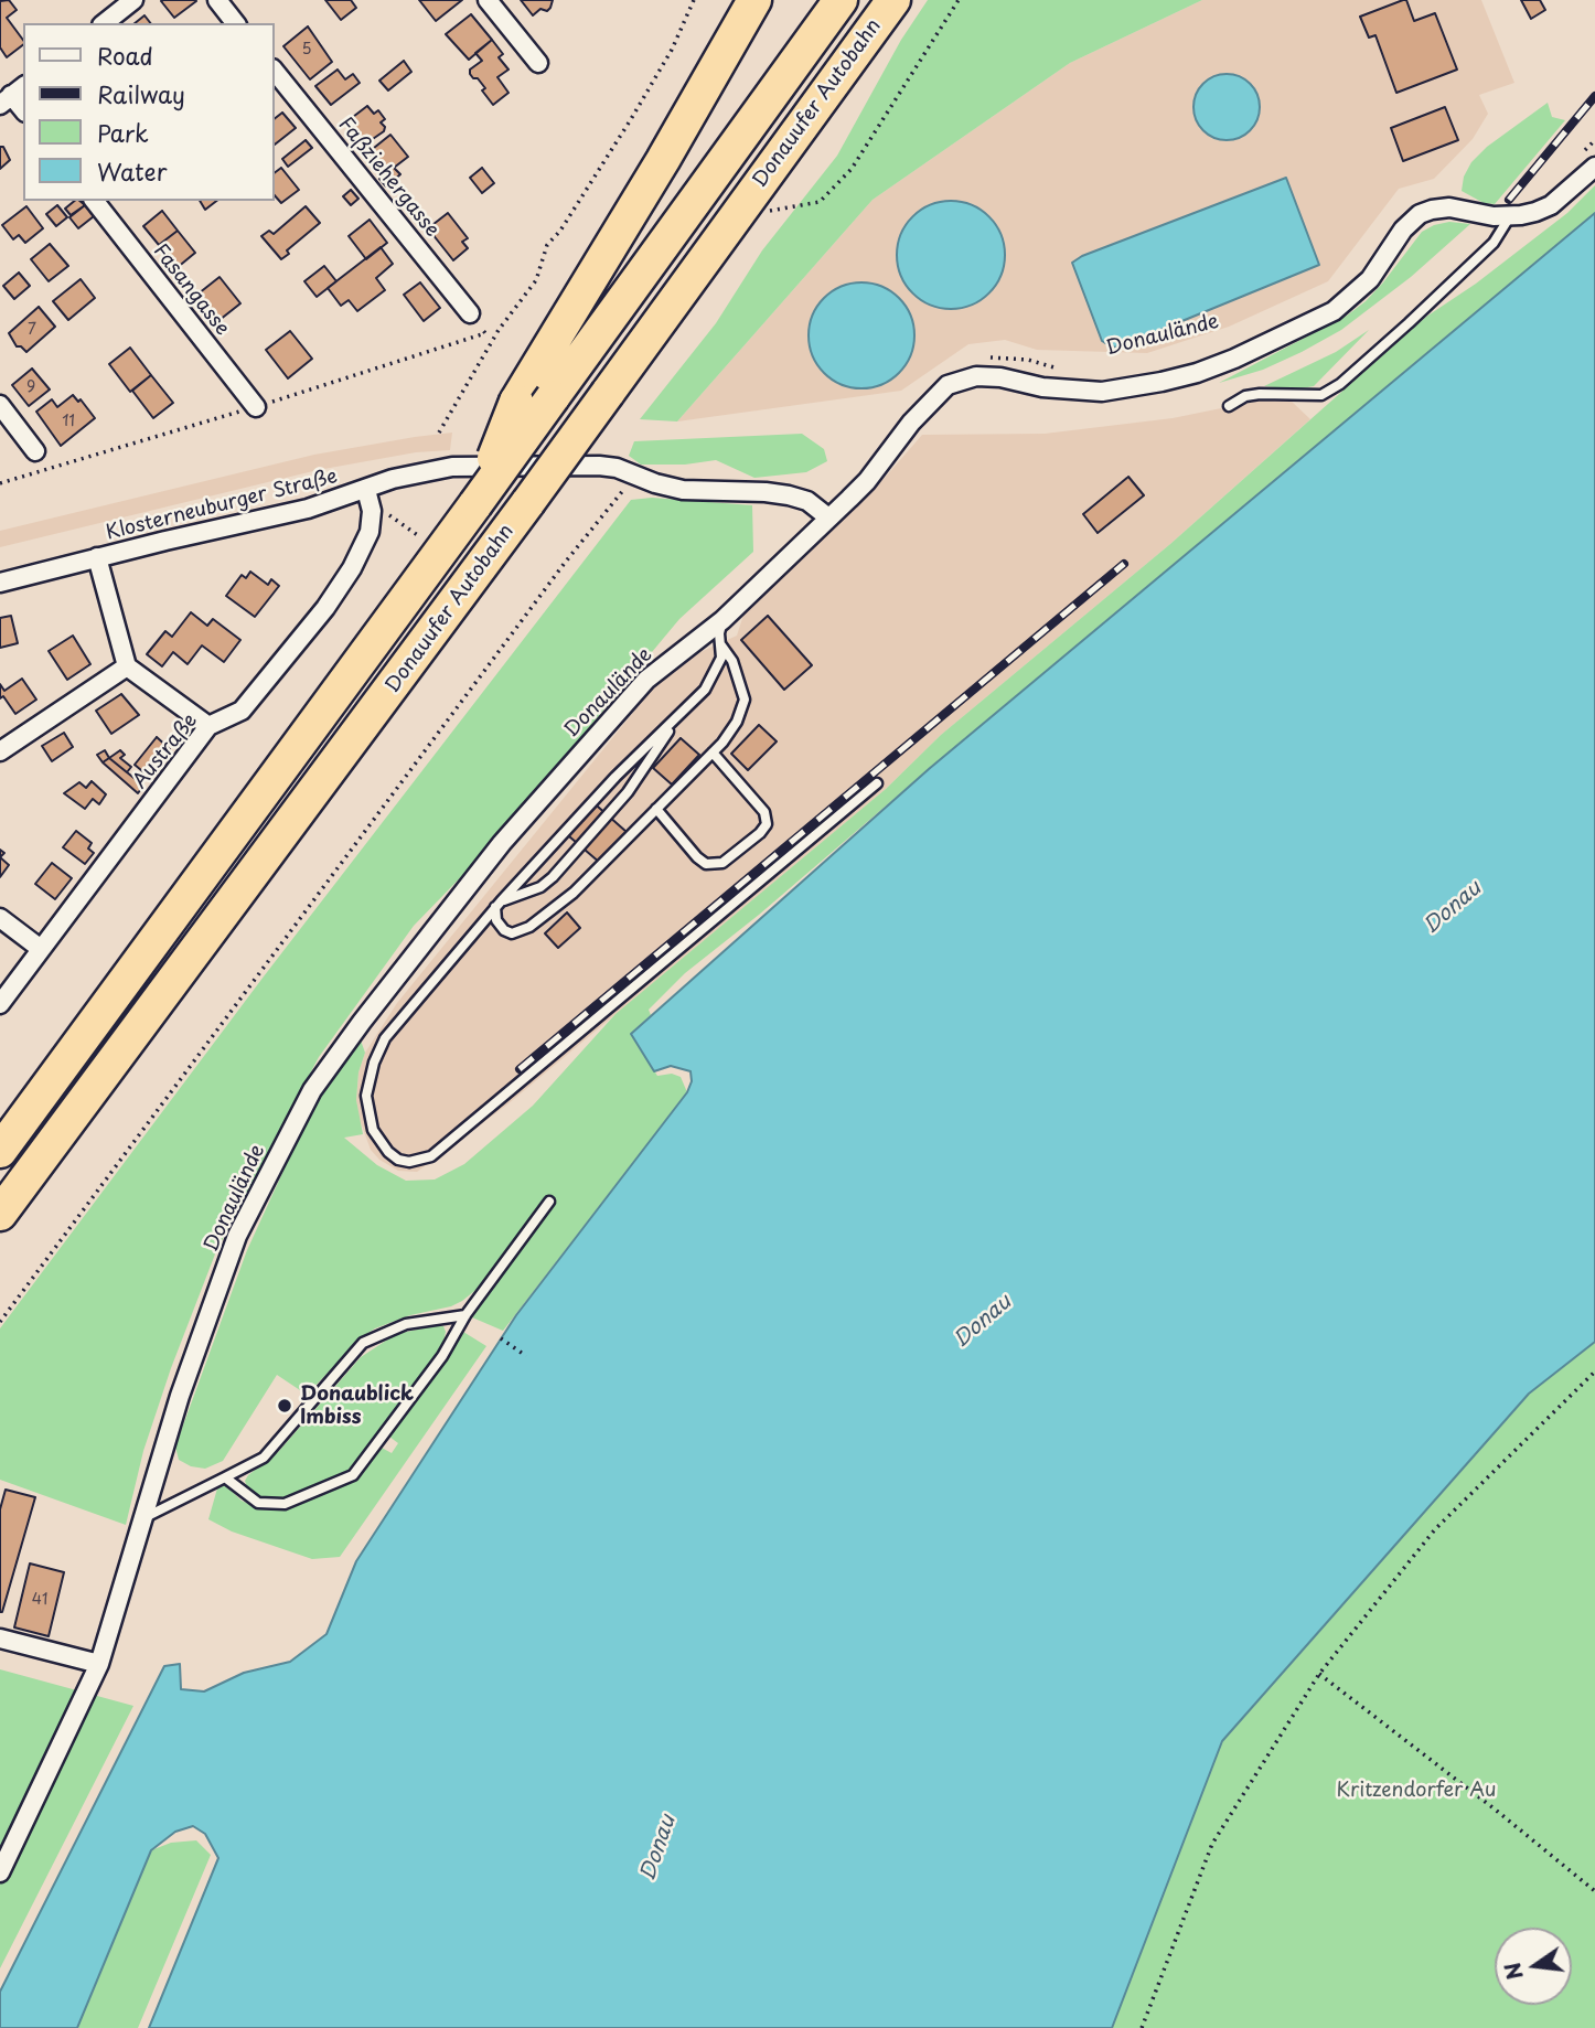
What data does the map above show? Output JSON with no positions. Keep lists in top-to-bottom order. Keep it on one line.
{"streets":{"highway":["Donauufer Autobahn"],"street":["Faßziehergasse","Fasangasse","Donaulände","Klosterneuburger Straße","Austraße"]},"crossings":[["Donaulände","Klosterneuburger Straße"],["Klosterneuburger Straße","Austraße"]],"water":["Donau"],"parks":["Kritzendorfer Au"],"places":["Donaublick Imbiss"],"house_numbers":["5","7","9","11","41"],"legend":["Road","Railway","Park","Water"],"north":"left"}
